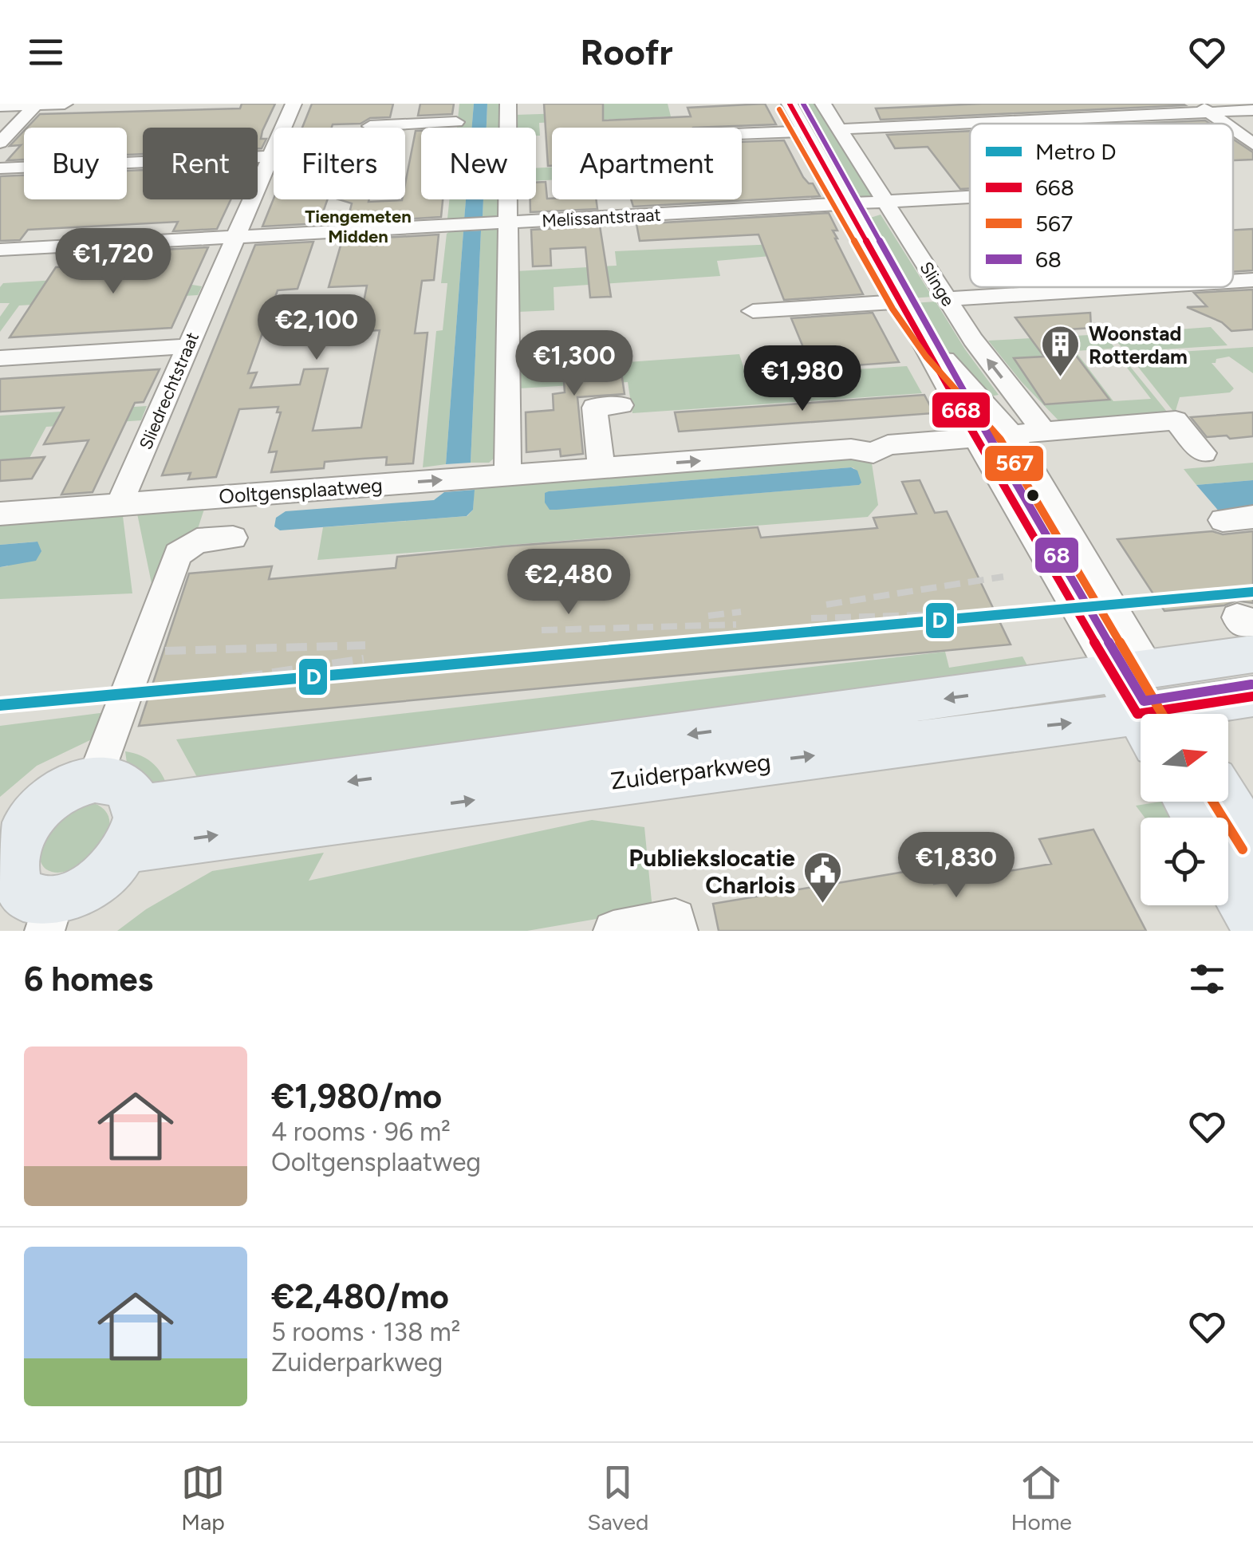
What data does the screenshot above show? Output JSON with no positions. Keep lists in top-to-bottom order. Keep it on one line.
{"streets":{"main road":["Zuiderparkweg"],"street":["Melissantstraat","Slinge","Sliedrechtstraat","Ooltgensplaatweg"]},"crossings":[["Melissantstraat","Slinge"],["Melissantstraat","Sliedrechtstraat"],["Slinge","Ooltgensplaatweg"],["Slinge","Zuiderparkweg"],["Sliedrechtstraat","Ooltgensplaatweg"]],"districts":["Tiengemeten Midden"],"places":{"building":["Woonstad Rotterdam"],"public building":["Publiekslocatie Charlois"]},"lines":["transit line 668","transit line 68","transit line 567","metro line D"],"legend":["Metro D","668","567","68"],"north":"right","page":{"header":"Roofr","chip":["Buy","Rent","Filters","New","Apartment"],"price":["€1,720","€2,100","€1,300","€1,980","€2,480","€1,830"],"heading":"6 homes","list":[{"name":"€1,980/mo","note":"4 rooms · 96 m² · Ooltgensplaatweg"},{"name":"€2,480/mo","note":"5 rooms · 138 m² · Zuiderparkweg"}],"tabs":["Map","Saved","Home"]}}
